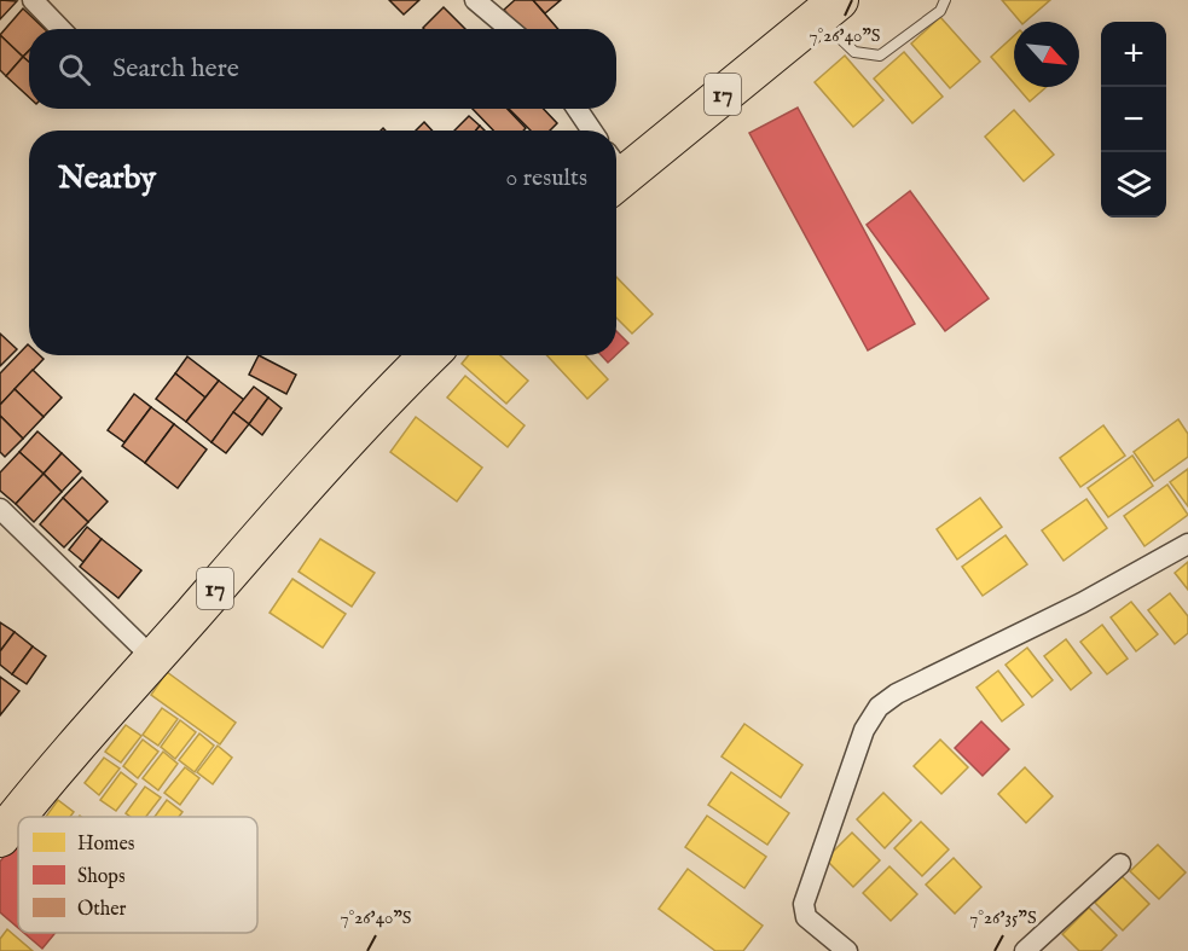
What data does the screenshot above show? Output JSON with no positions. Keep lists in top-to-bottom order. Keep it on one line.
{"streets":{"highway":["17"]},"legend":["Homes","Shops","Other"],"north":"bottom right","page":{"map_buttons":["+","−"],"search":"Search here","heading":["Nearby","0 results"]},"coordinates":["7°26'40\"S","7°26'35\"S"]}
